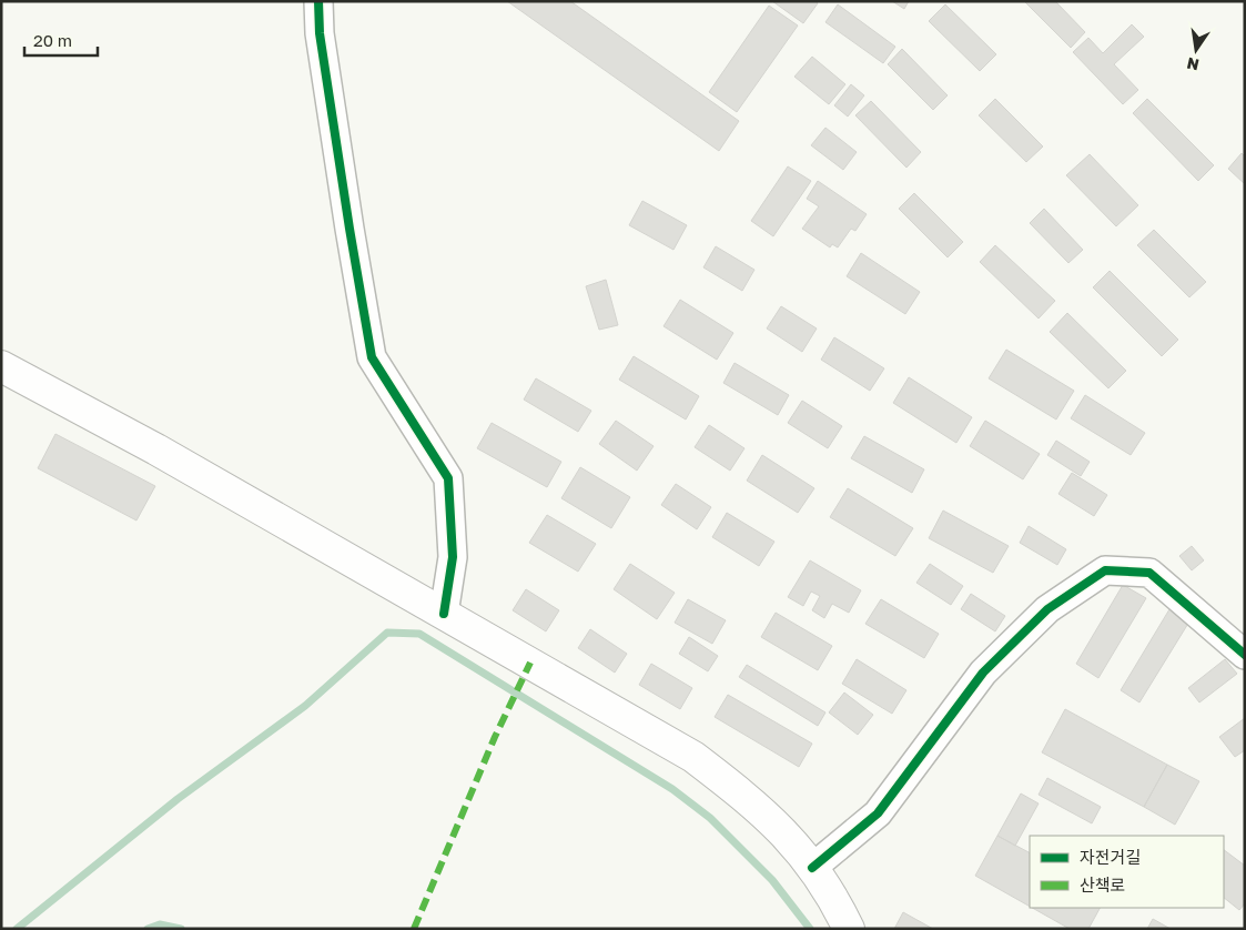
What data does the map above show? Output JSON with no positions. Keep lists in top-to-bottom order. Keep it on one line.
{"legend":["자전거길","산책로"],"scale_bar":"20 m","north":"bottom"}
